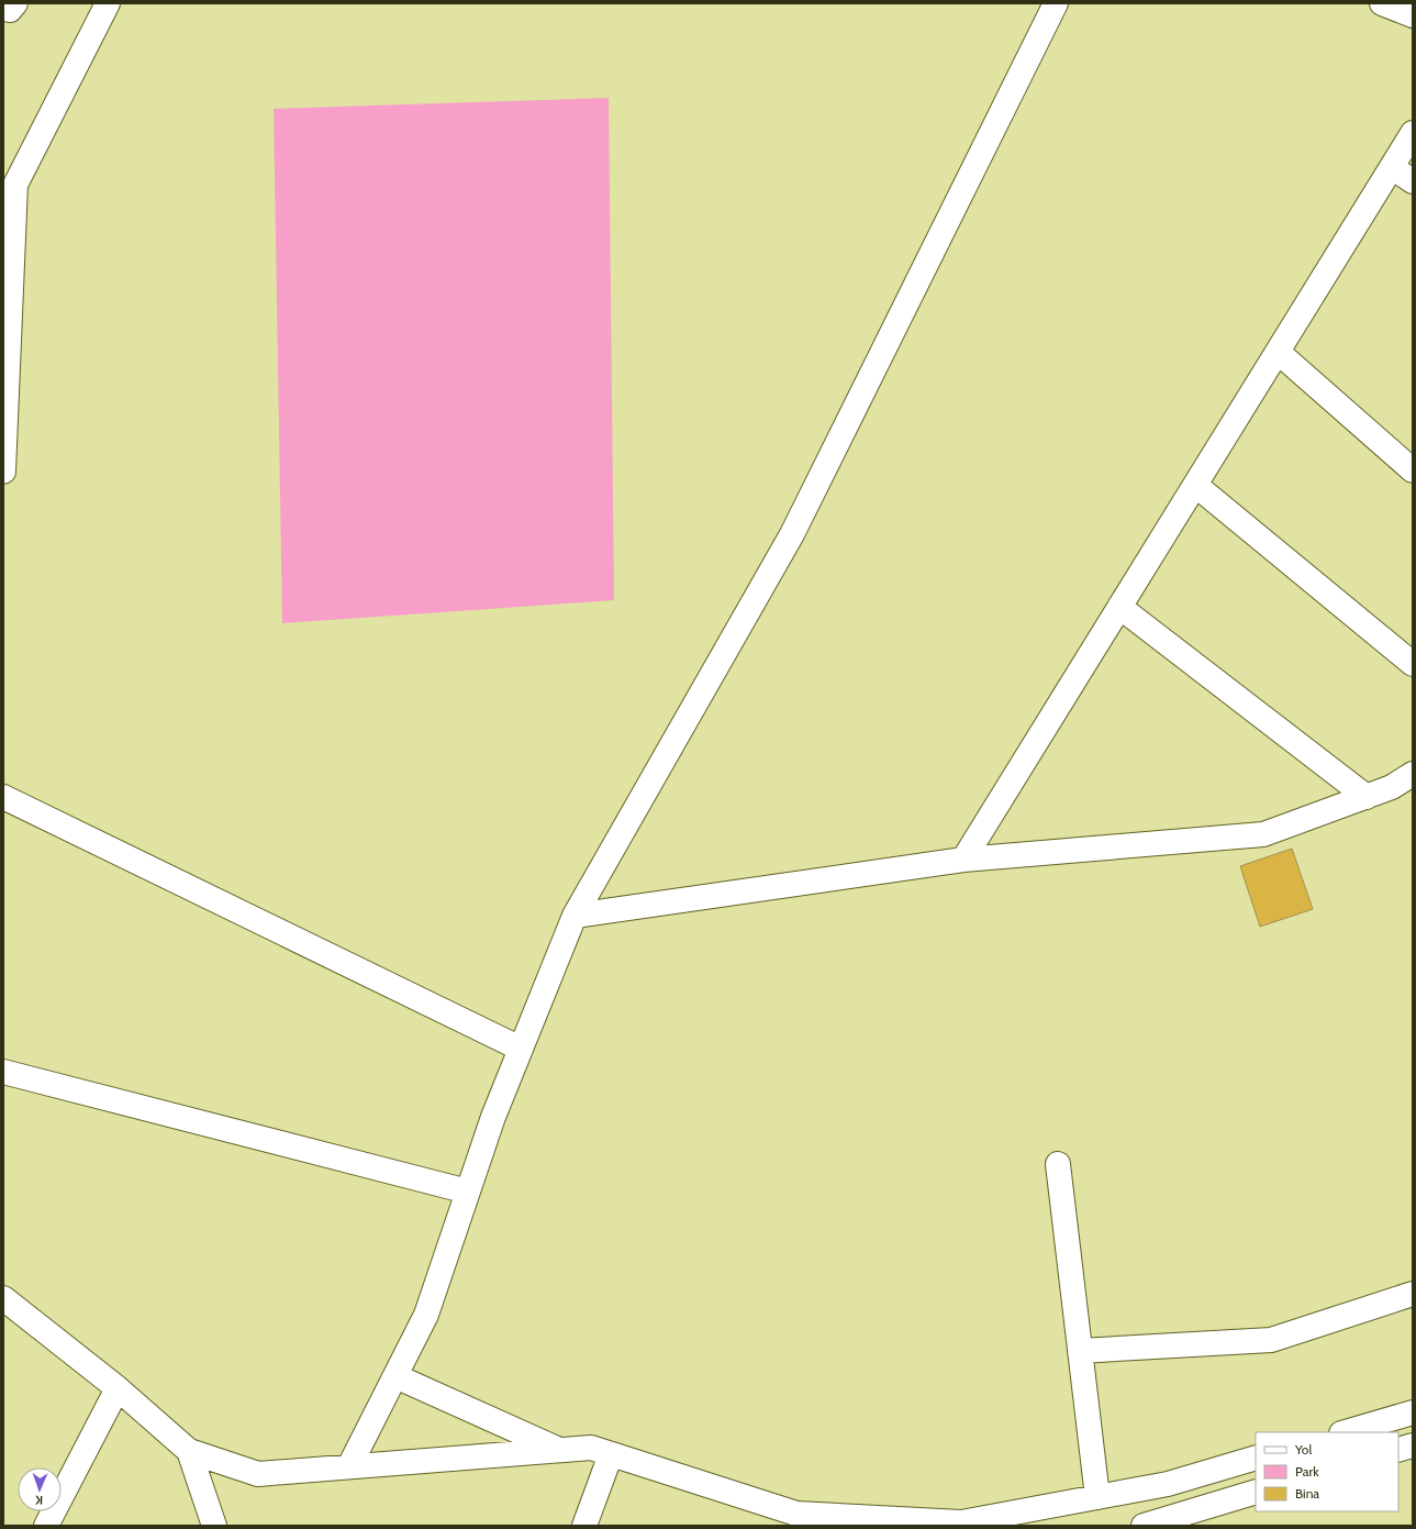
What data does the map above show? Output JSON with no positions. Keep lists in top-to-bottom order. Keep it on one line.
{"legend":["Yol","Park","Bina"],"north":"bottom"}
